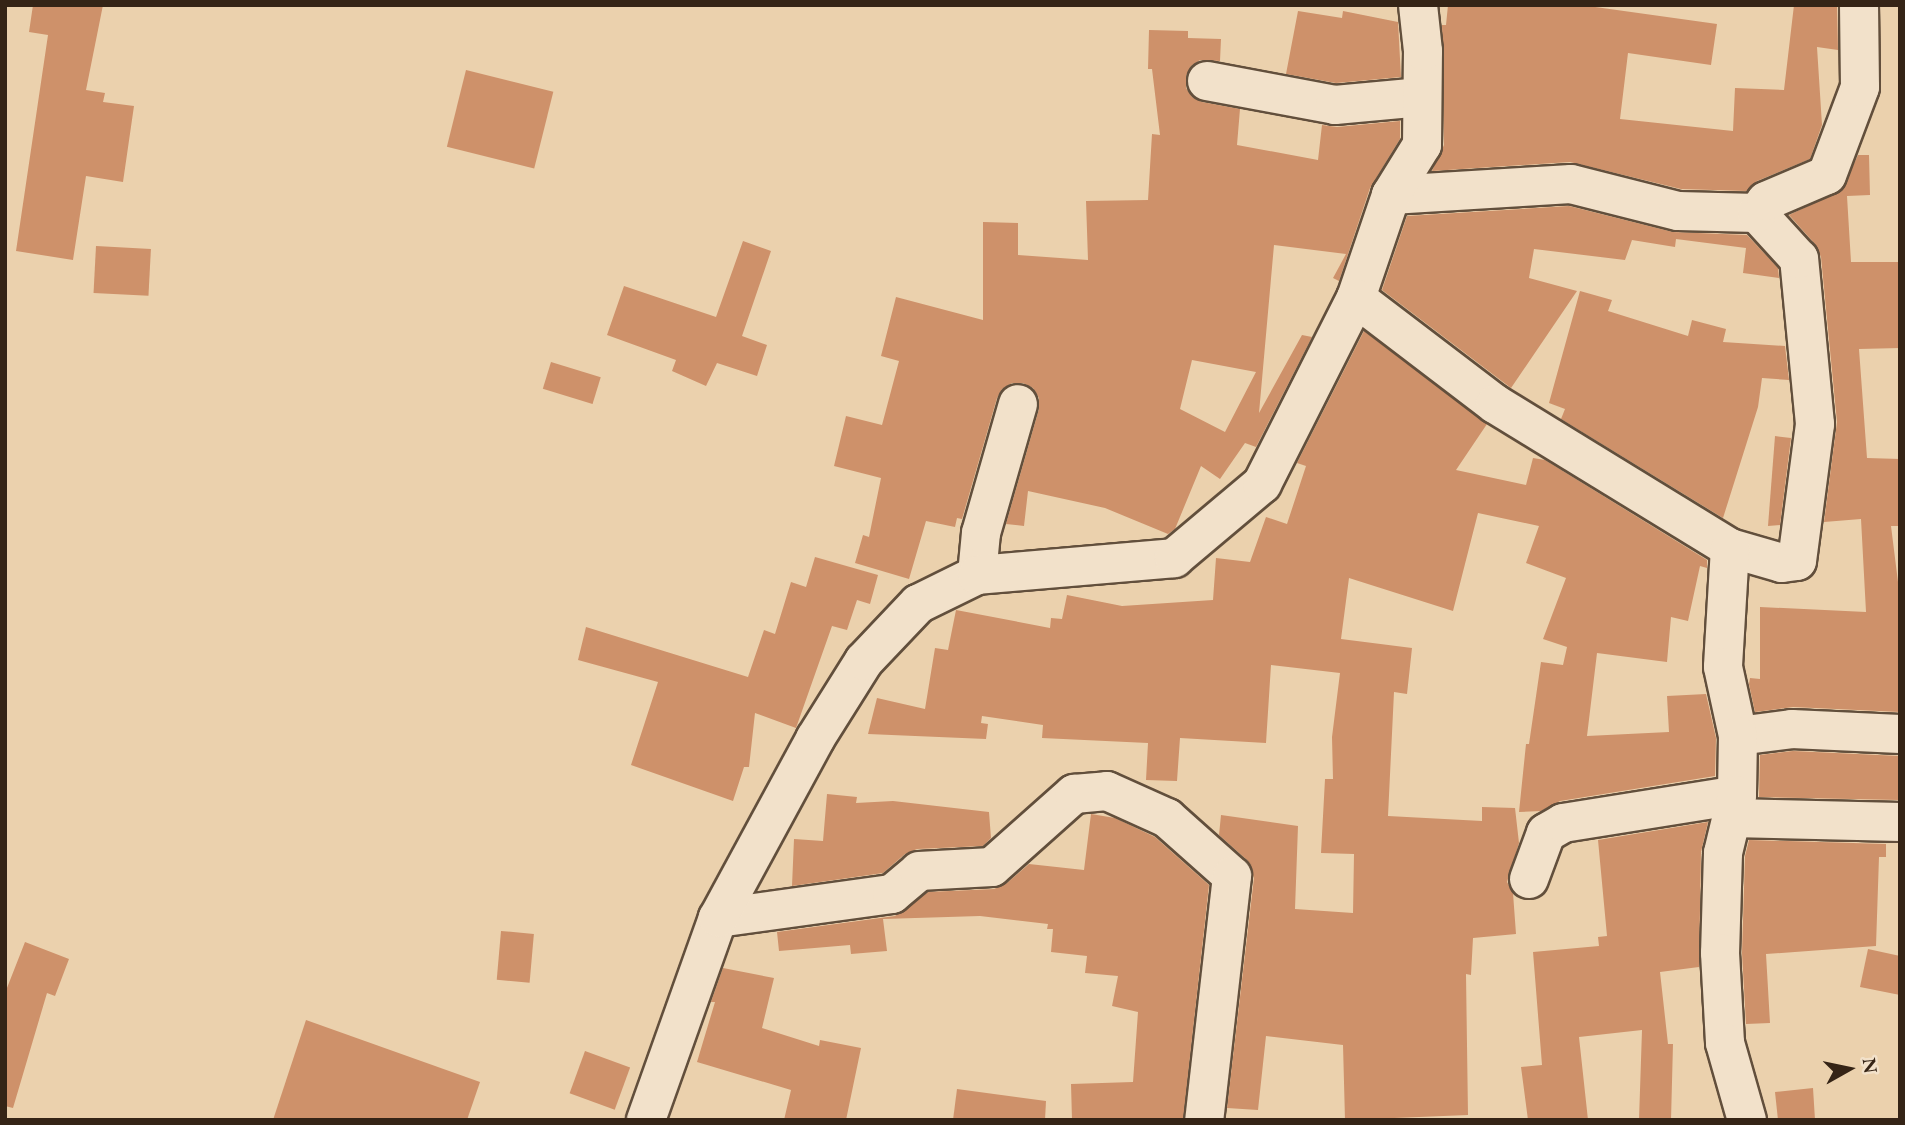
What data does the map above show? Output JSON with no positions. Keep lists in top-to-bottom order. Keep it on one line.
{"north":"right"}
